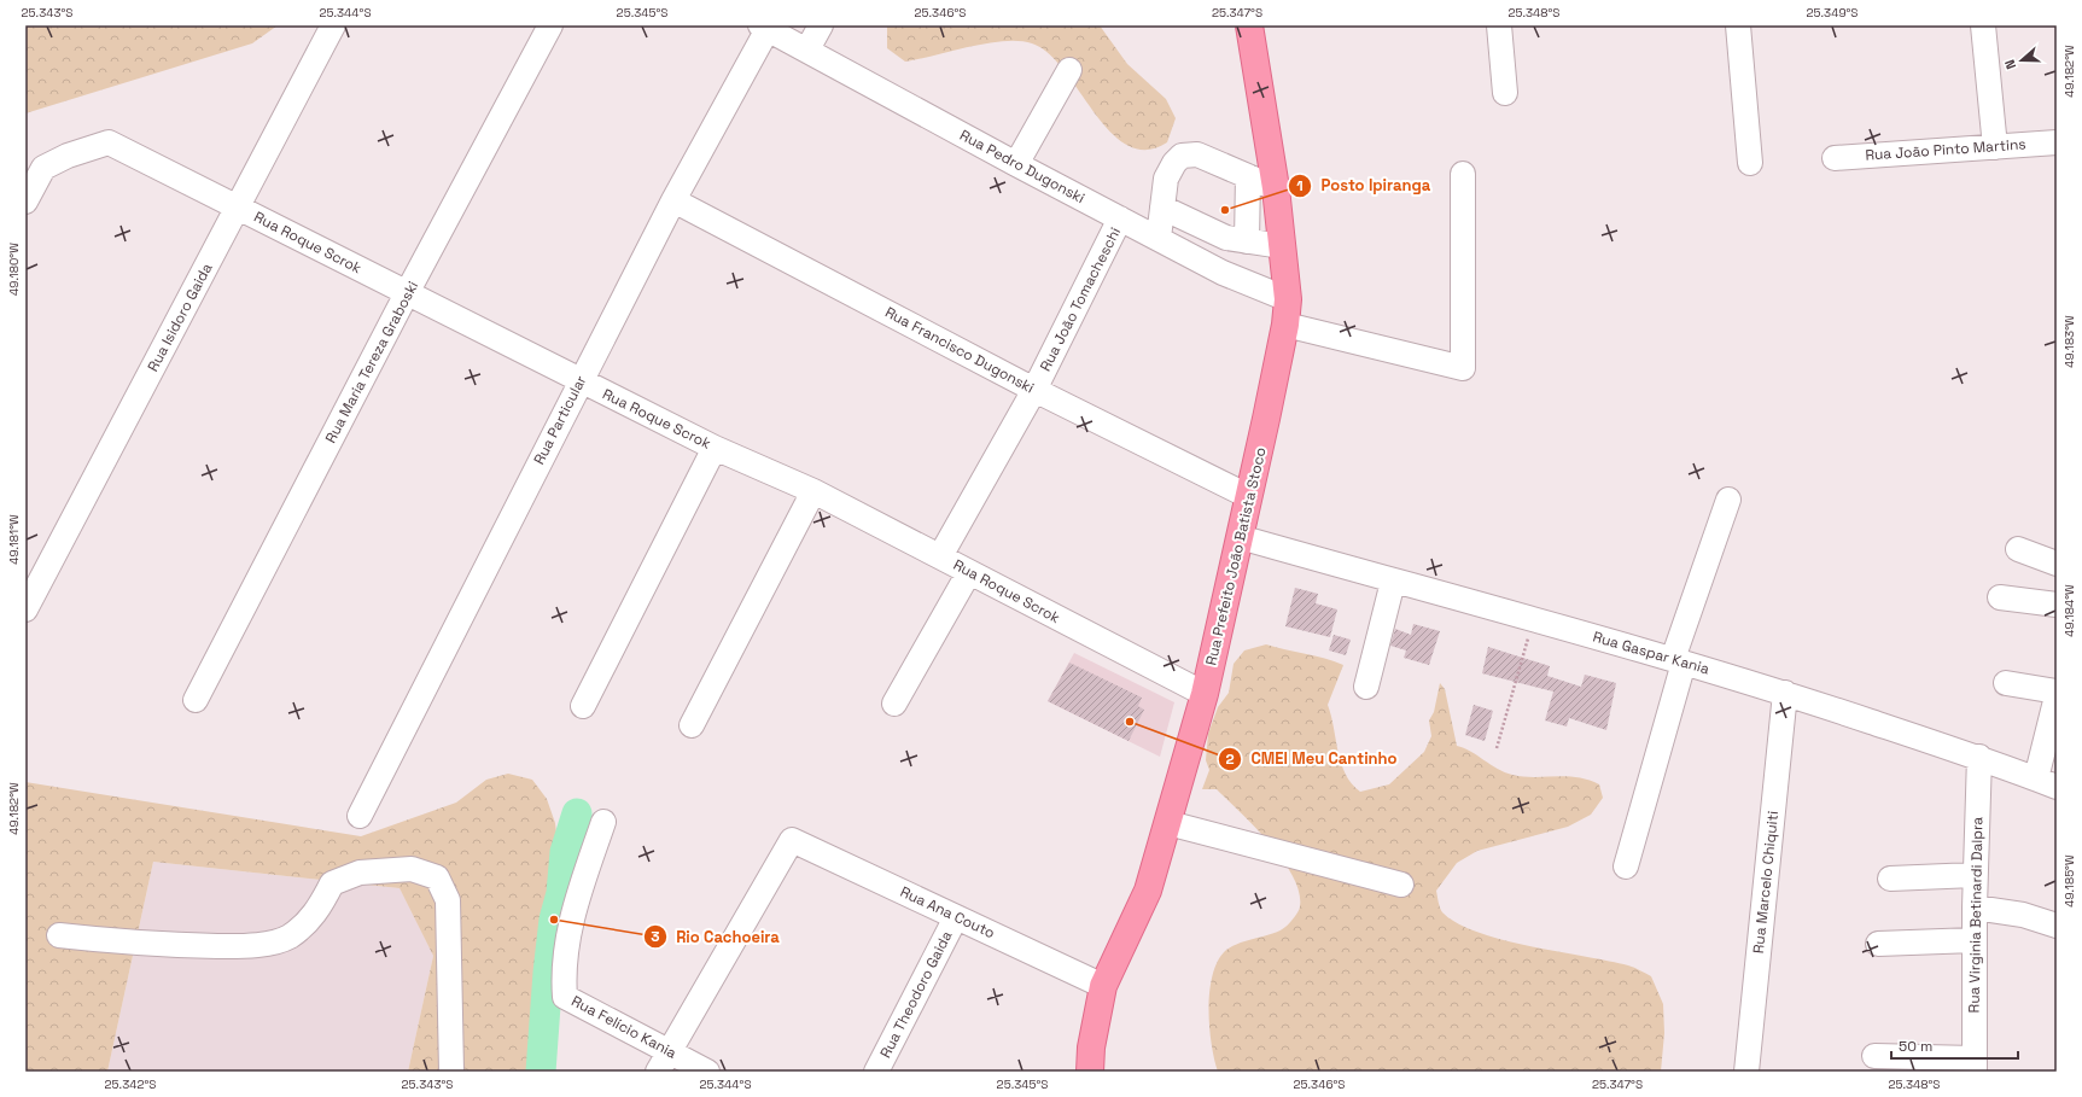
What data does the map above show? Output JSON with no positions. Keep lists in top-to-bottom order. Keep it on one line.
{"streets":{"main road":["Rua Prefeito João Batista Stoco"],"street":["Rua João Pinto Martins","Rua Pedro Dugonski","Rua Roque Scrok","Rua João Tomacheschi","Rua Isidoro Gaida","Rua Francisco Dugonski","Rua Maria Tereza Graboski","Rua Particular","Rua Gaspar Kania","Rua Marcelo Chiquiti","Rua Ana Couto","Rua Virginia Betinardi Dalpra","Rua Theodoro Gaida","Rua Felício Kania"]},"crossings":[["Rua Pedro Dugonski","Rua João Tomacheschi"],["Rua Pedro Dugonski","Rua Particular"],["Rua Pedro Dugonski","Rua Prefeito João Batista Stoco"],["Rua Roque Scrok","Rua João Tomacheschi"],["Rua Roque Scrok","Rua Isidoro Gaida"],["Rua Roque Scrok","Rua Maria Tereza Graboski"],["Rua Roque Scrok","Rua Particular"],["Rua Roque Scrok","Rua Prefeito João Batista Stoco"],["Rua João Tomacheschi","Rua Francisco Dugonski"],["Rua Francisco Dugonski","Rua Particular"],["Rua Francisco Dugonski","Rua Prefeito João Batista Stoco"],["Rua Prefeito João Batista Stoco","Rua Gaspar Kania"],["Rua Prefeito João Batista Stoco","Rua Ana Couto"],["Rua Gaspar Kania","Rua Marcelo Chiquiti"],["Rua Gaspar Kania","Rua Virginia Betinardi Dalpra"],["Rua Ana Couto","Rua Theodoro Gaida"],["Rua Ana Couto","Rua Felício Kania"]],"places":["Posto Ipiranga","CMEI Meu Cantinho","Rio Cachoeira"],"scale_bar":"50 m","north":"left","coordinates":["25.343°S","25.344°S","25.345°S","25.346°S","25.347°S","25.348°S","25.349°S","49.182°W","49.180°W","49.183°W","49.181°W","49.184°W","49.185°W","25.342°S"]}
